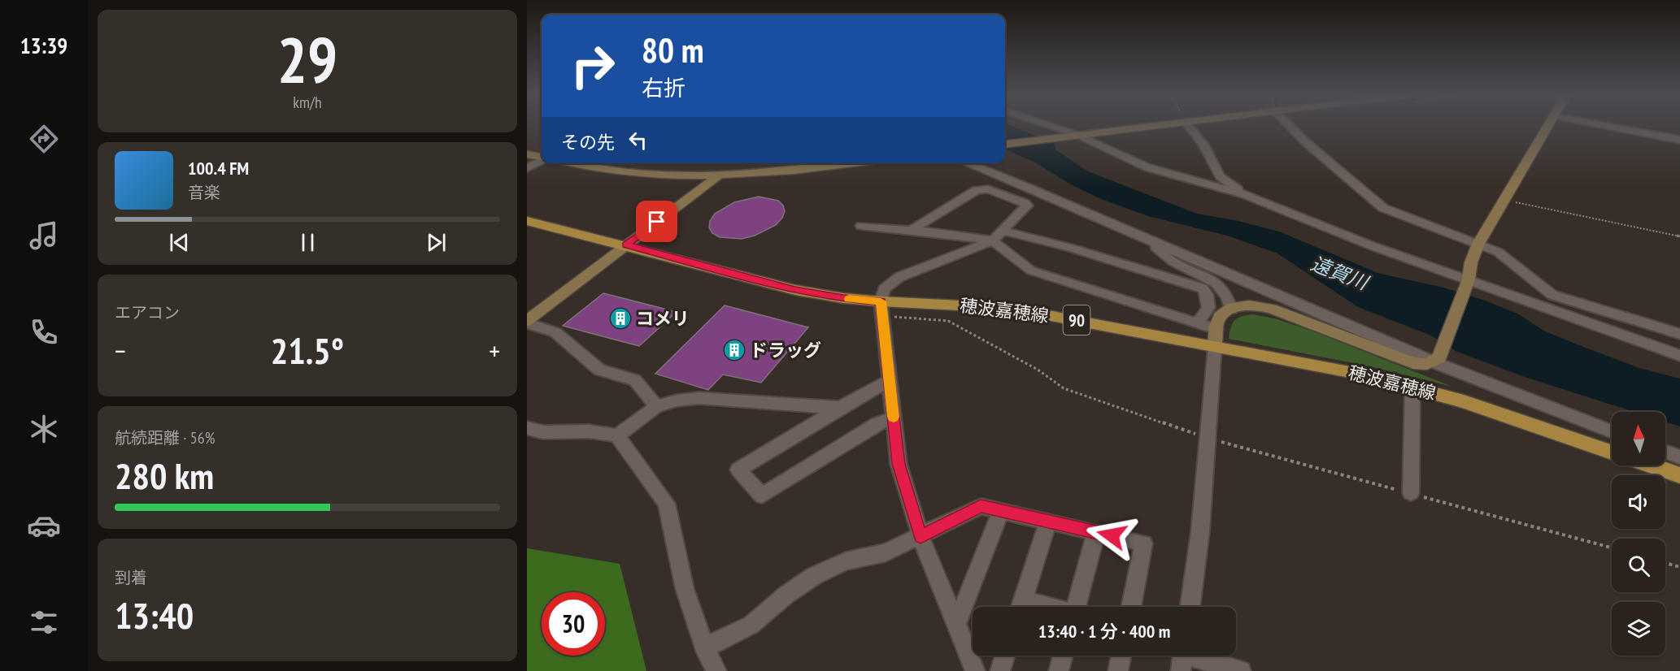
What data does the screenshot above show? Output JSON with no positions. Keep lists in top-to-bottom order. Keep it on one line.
{"streets":{"main road":["穂波嘉穂線","90"]},"water":["遠賀川"],"places":{"building":["コメリ","ドラッグ"]},"north":"top","page":{"tabs":"13:39","tile":[["29","km/h"],"エアコン",["航続距離 · 56%","280 km"],["到着","13:40"]],"turn":["80 m","右折"],"then":"その先","song":["100.4 FM","音楽"],"heat":["−","21.5°","+"],"limit":"30","trip":"13:40 · 1 分 · 400 m"}}
